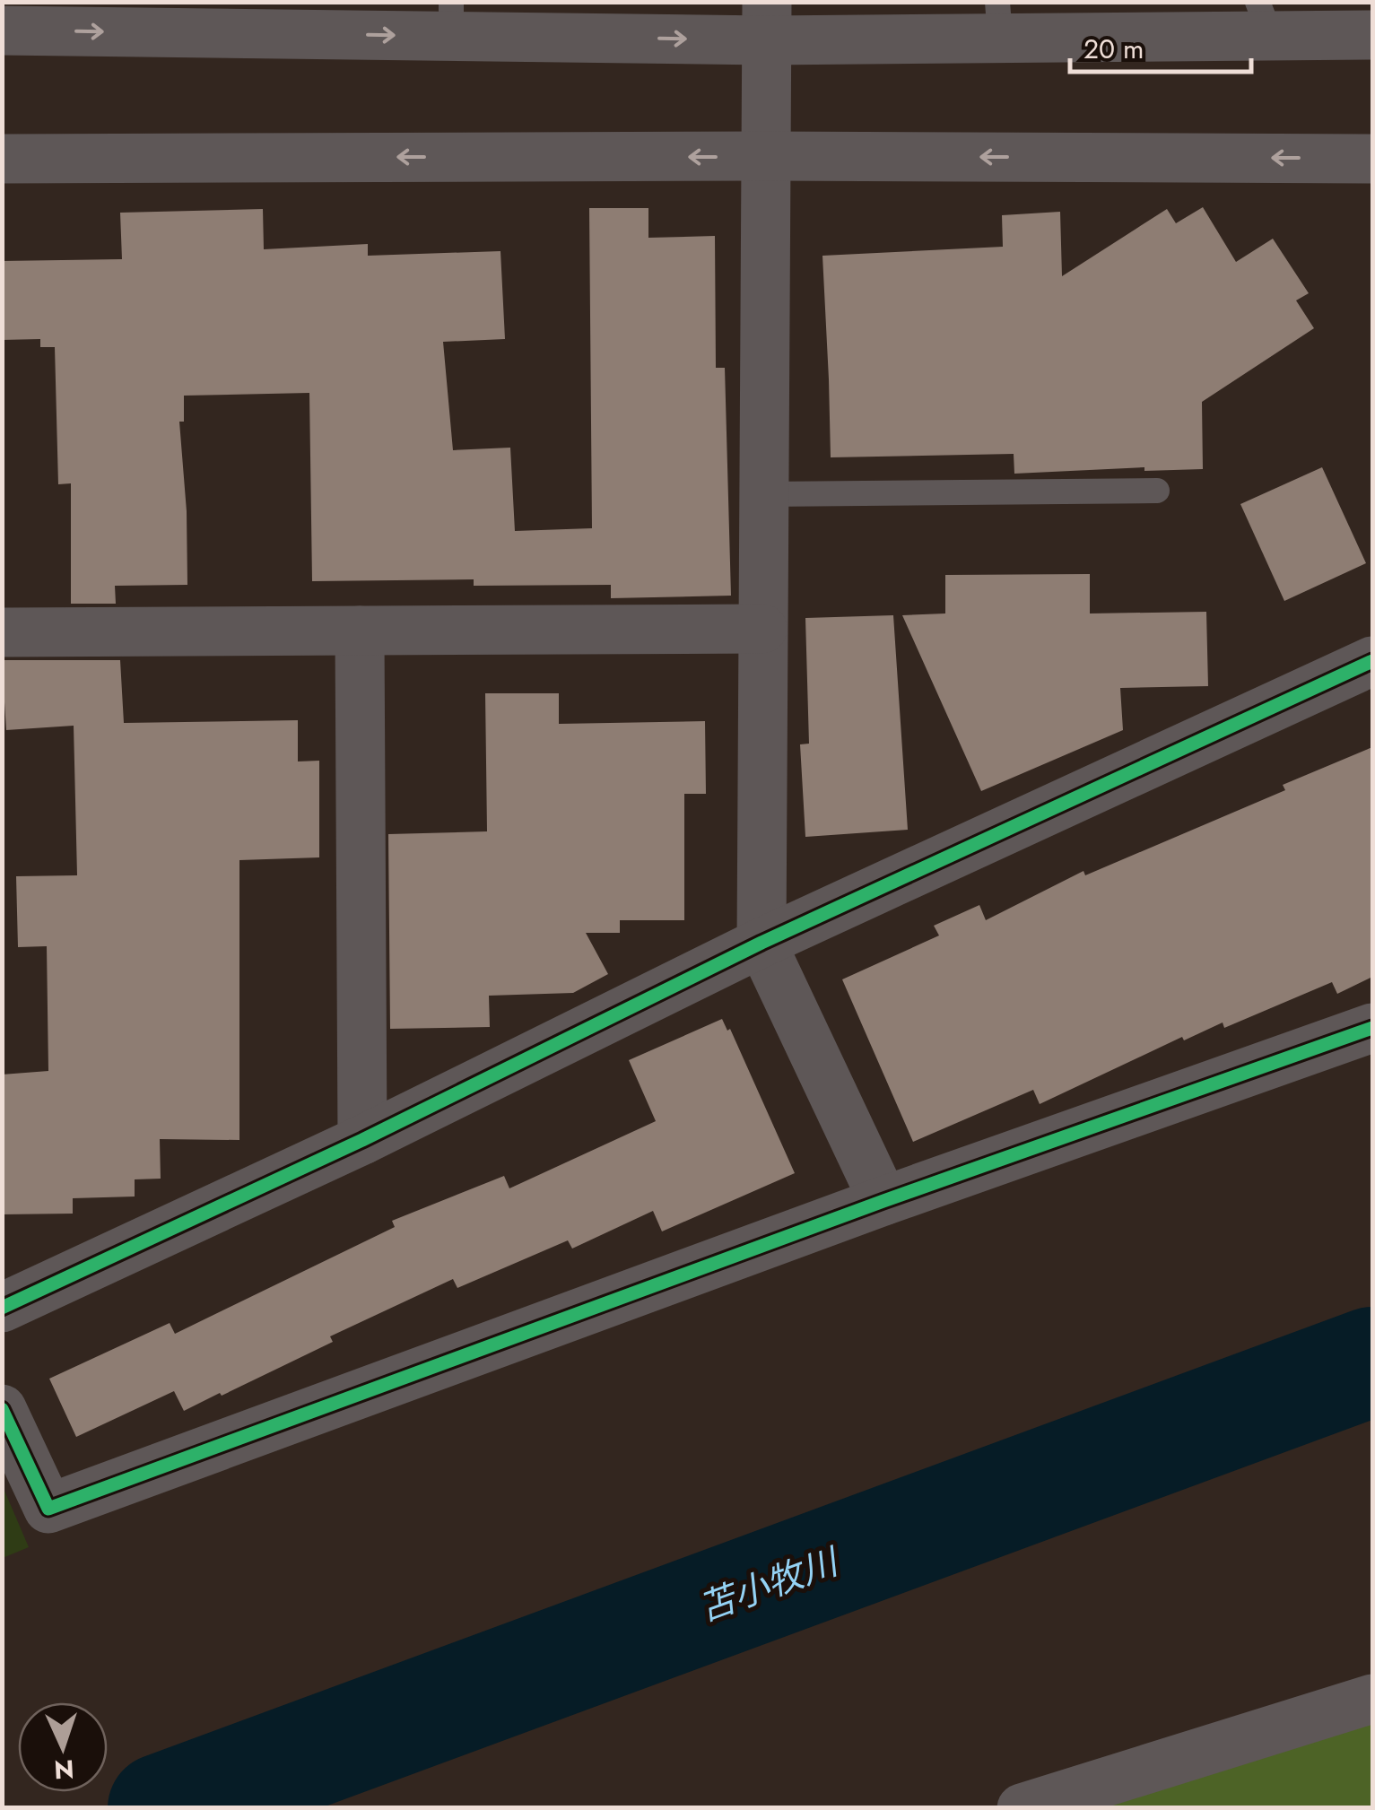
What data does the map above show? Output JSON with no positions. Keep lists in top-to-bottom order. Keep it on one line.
{"water":["苫小牧川"],"scale_bar":"20 m","north":"bottom"}
